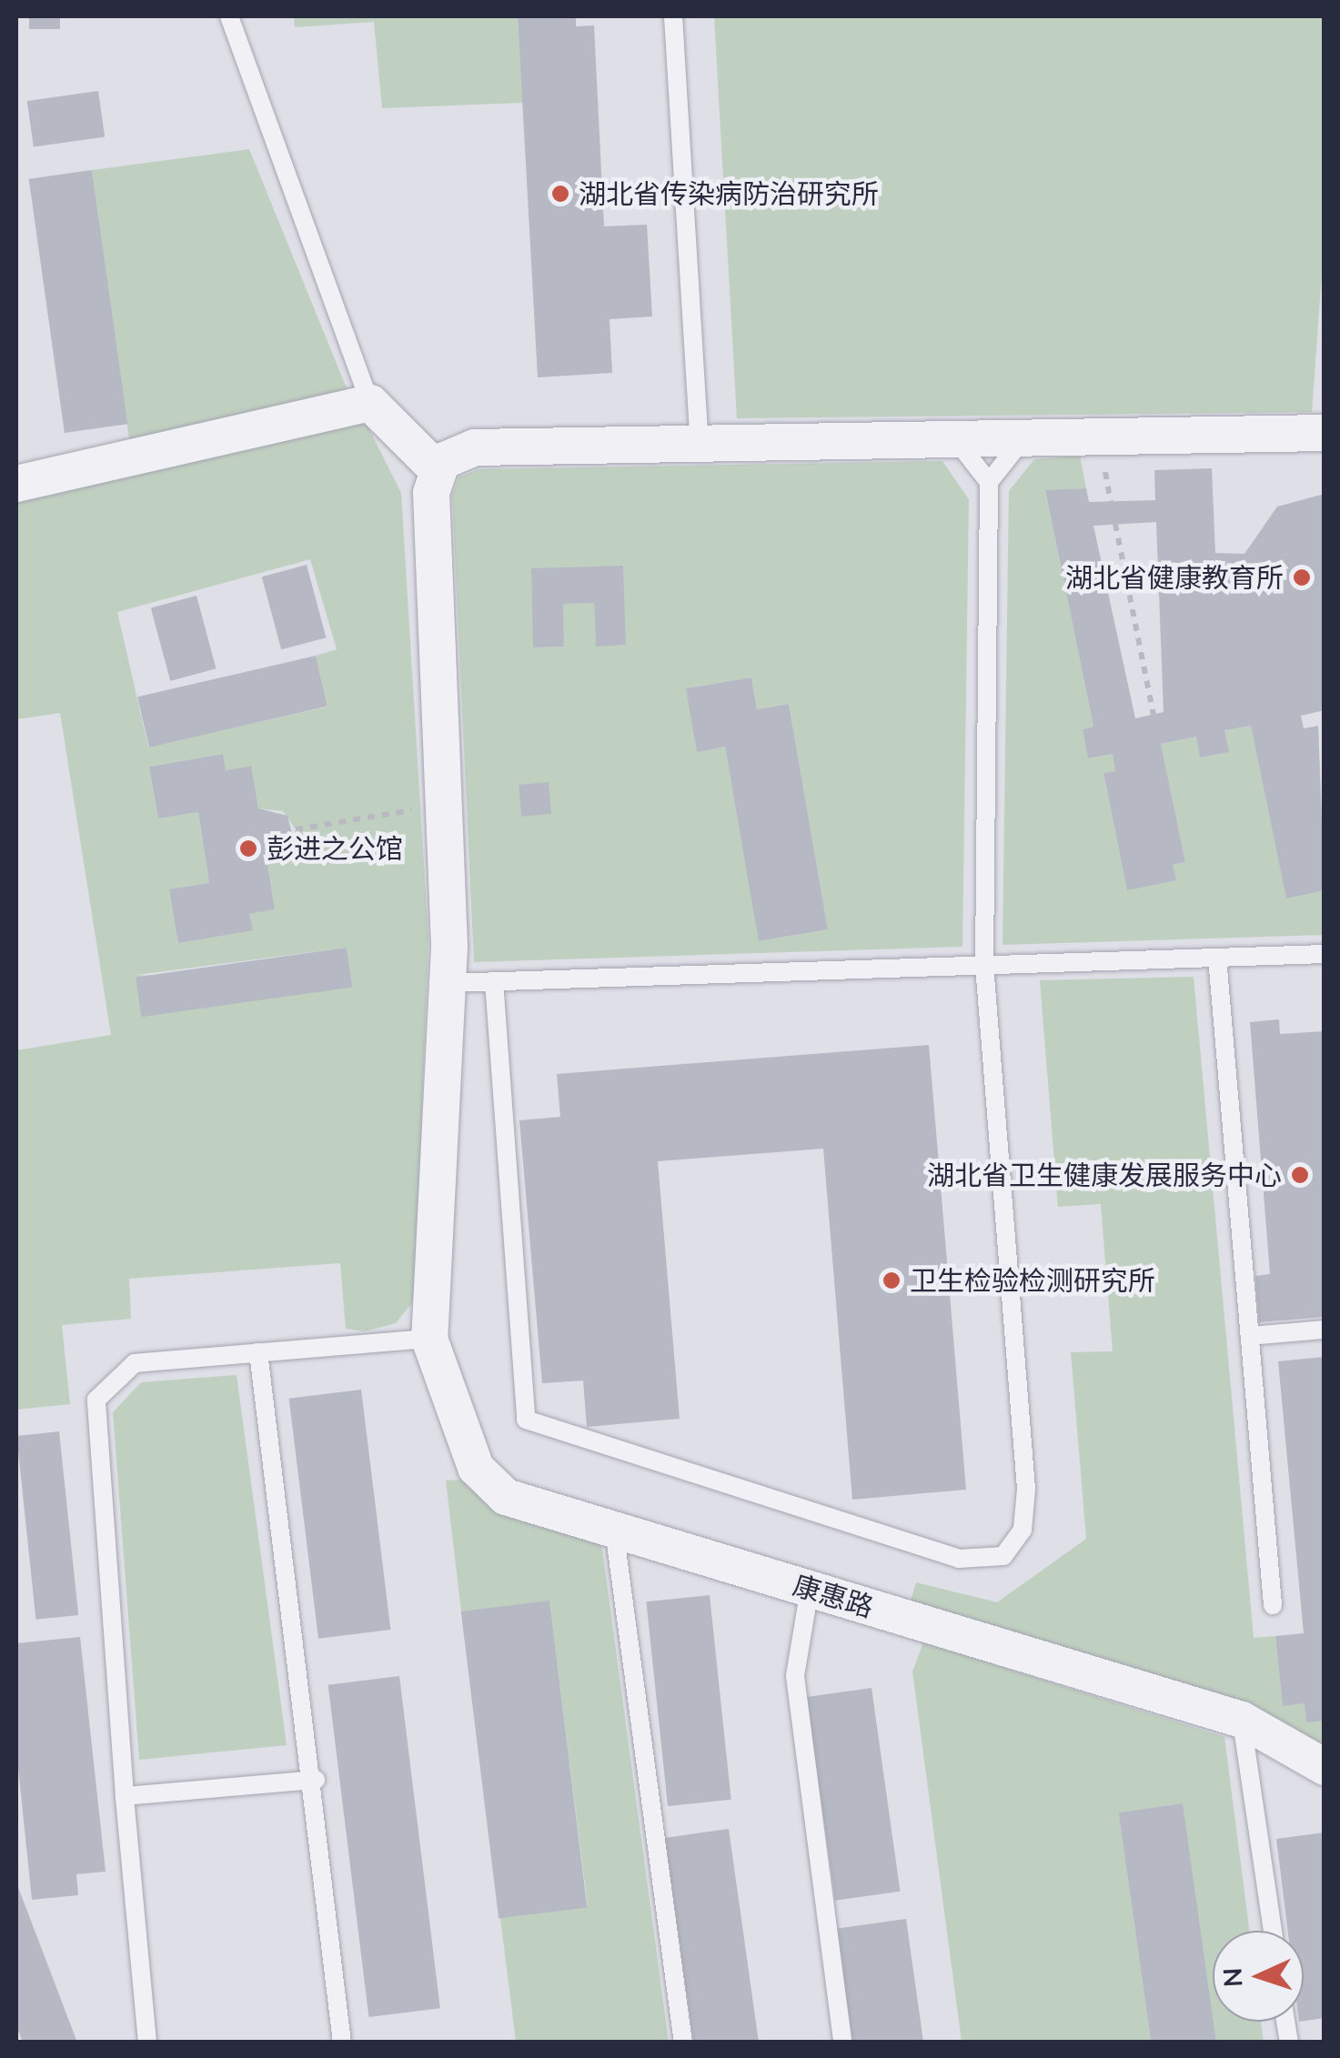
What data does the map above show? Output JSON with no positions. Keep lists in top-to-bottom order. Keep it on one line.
{"streets":{"street":["康惠路"]},"places":["湖北省传染病防治研究所","湖北省健康教育所","彭进之公馆","湖北省卫生健康发展服务中心","卫生检验检测研究所"],"north":"left"}
